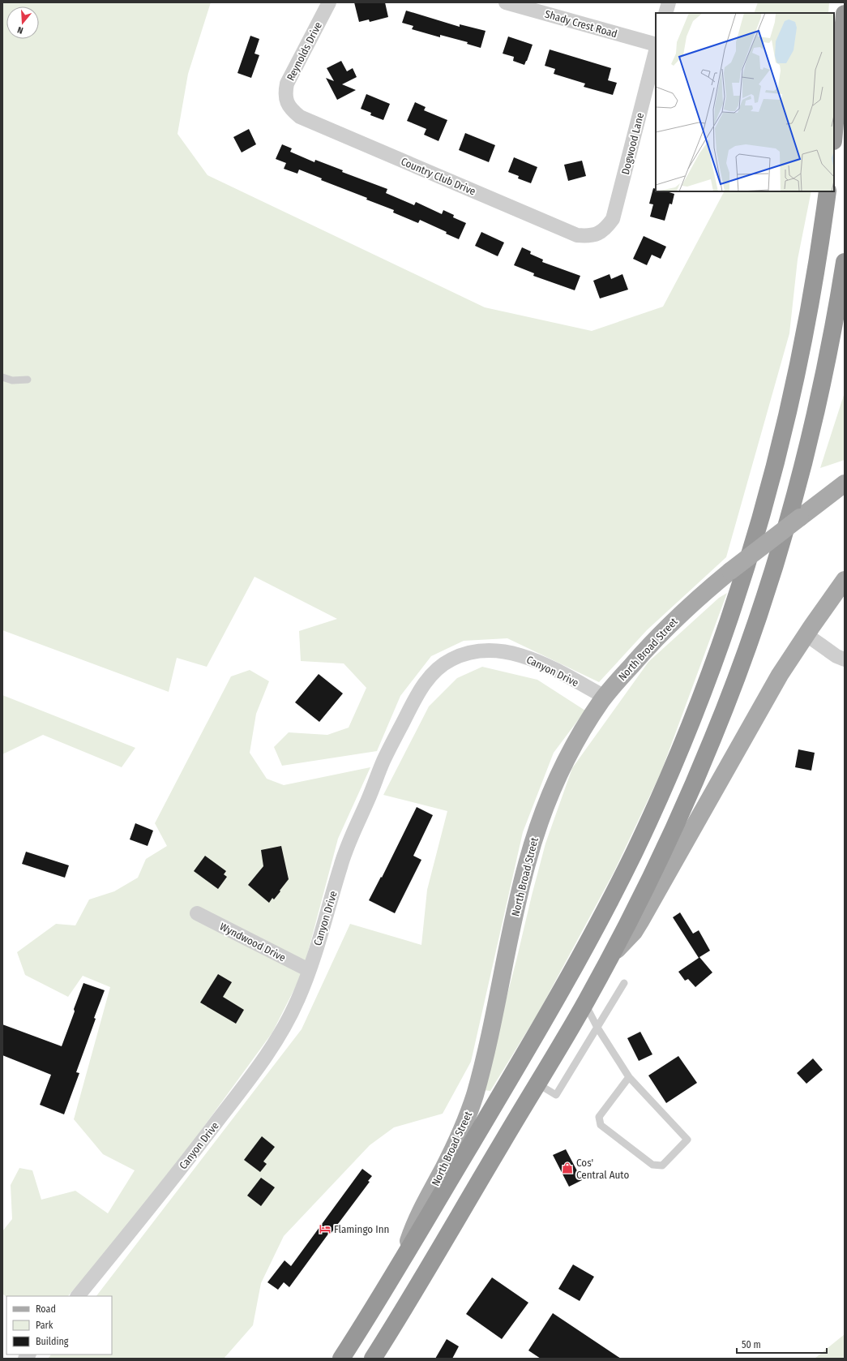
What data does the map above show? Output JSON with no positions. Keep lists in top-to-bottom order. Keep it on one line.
{"streets":{"highway":["North Broad Street"],"street":["Shady Crest Road","Reynolds Drive","Dogwood Lane","Country Club Drive","Canyon Drive","Wyndwood Drive"]},"crossings":[["Reynolds Drive","Country Club Drive"],["Dogwood Lane","Country Club Drive"],["North Broad Street","Canyon Drive"],["Canyon Drive","Wyndwood Drive"]],"places":{"shop":["Cos' Central Auto"],"hotel":["Flamingo Inn"]},"legend":["Road","Park","Building"],"scale_bar":"50 m","north":"bottom"}
